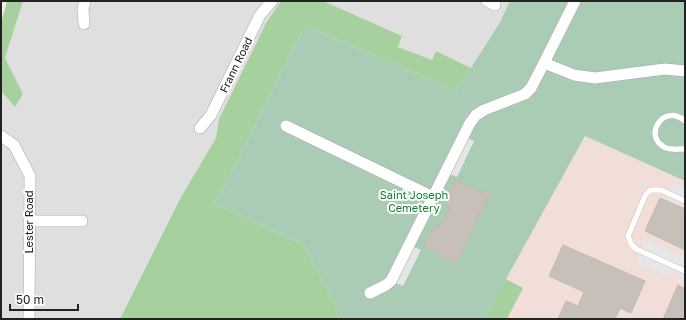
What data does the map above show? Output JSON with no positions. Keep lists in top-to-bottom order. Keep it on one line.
{"streets":{"street":["Frann Road","Lester Road"]},"parks":["Saint Joseph Cemetery"],"scale_bar":"50 m"}
